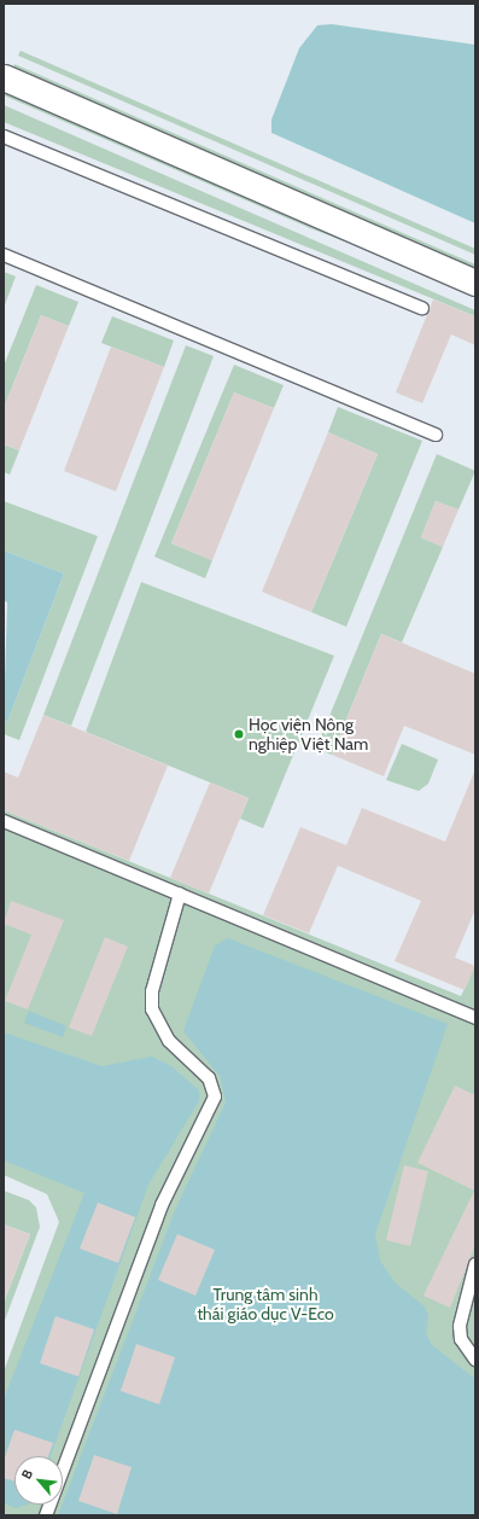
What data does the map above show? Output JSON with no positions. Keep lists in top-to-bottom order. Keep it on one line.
{"parks":["Trung tâm sinh thái giáo dục V-Eco"],"places":["Học viện Nông nghiệp Việt Nam"],"north":"top left"}
